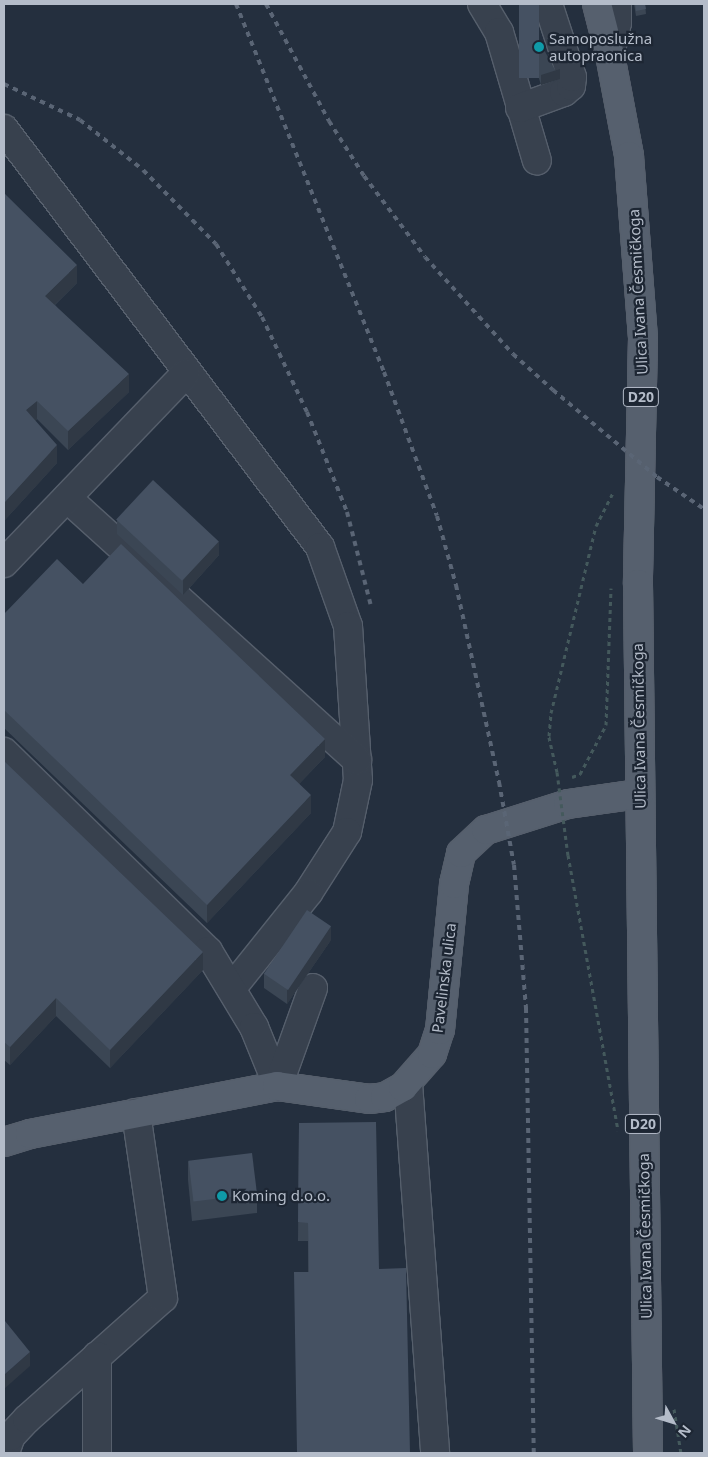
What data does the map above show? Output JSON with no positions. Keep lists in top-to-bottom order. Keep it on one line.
{"streets":{"main road":["Ulica Ivana Česmičkoga","D20","Pavelinska ulica"]},"crossings":[["Ulica Ivana Česmičkoga","Pavelinska ulica"]],"places":["Samoposlužna autopraonica","Koming d.o.o."],"north":"bottom right"}
